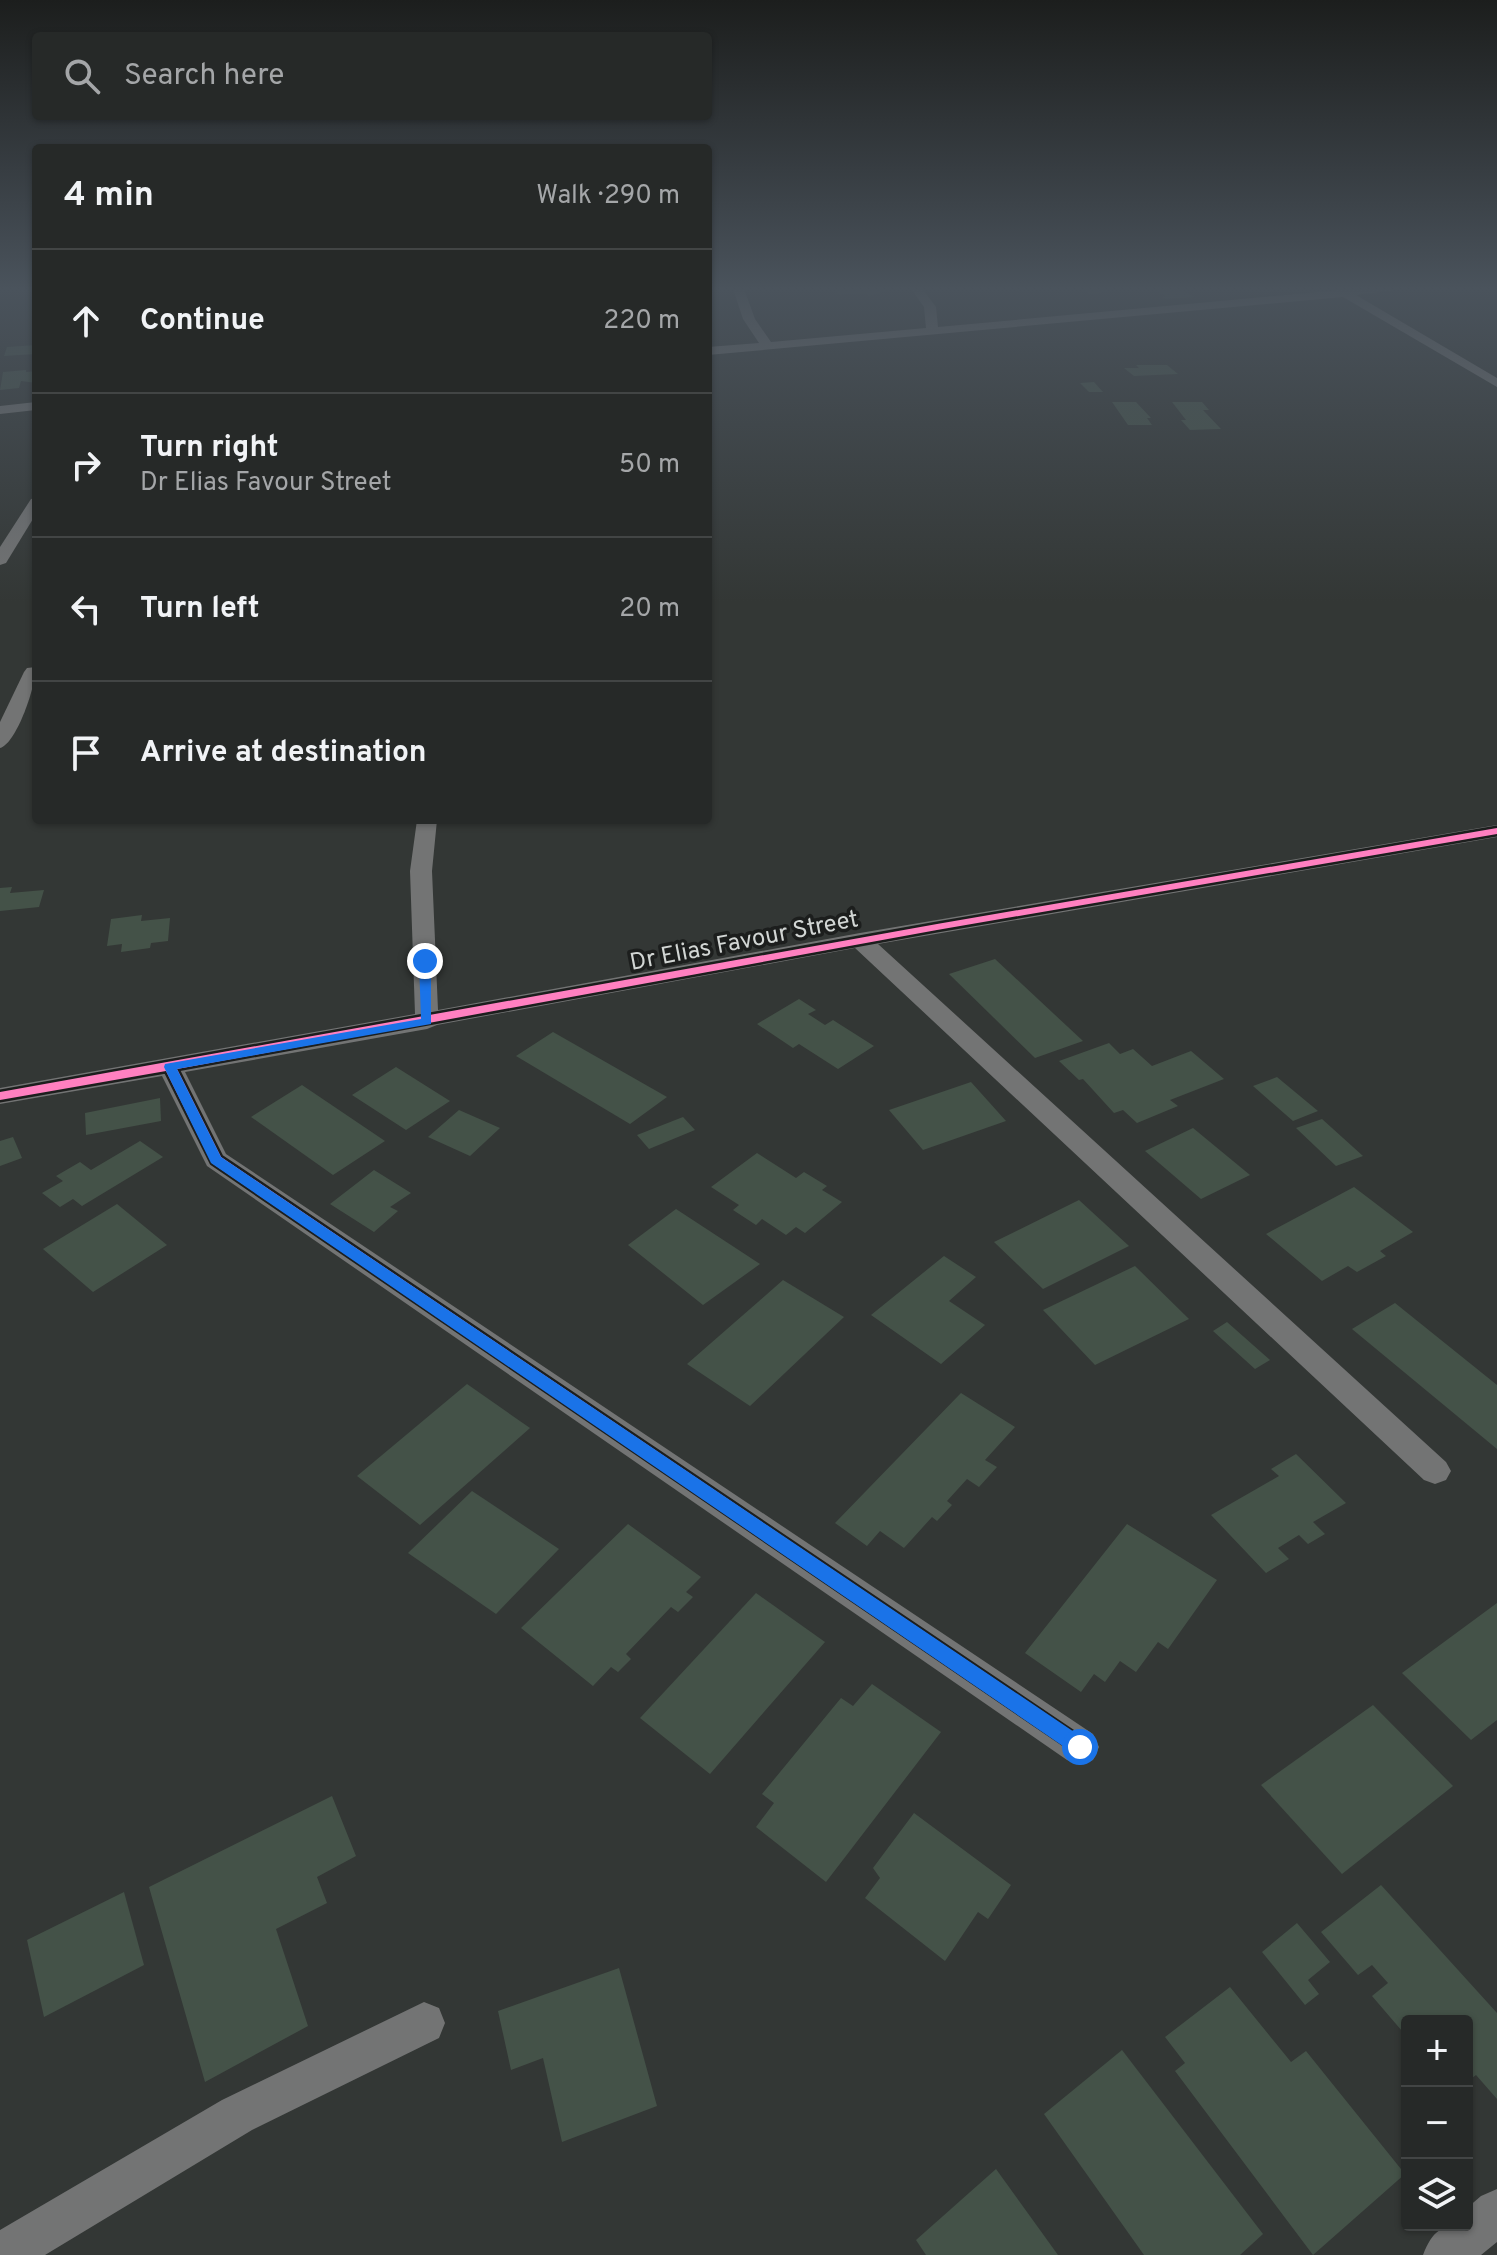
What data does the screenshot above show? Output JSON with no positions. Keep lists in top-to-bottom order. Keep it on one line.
{"streets":{"street":["Dr Elias Favour Street"]},"page":{"search":"Search here","heading":["4 min","Walk · 290 m"],"list":[["Continue","220 m"],["Turn right","Dr Elias Favour Street","50 m"],["Turn left","20 m"],"Arrive at destination"],"map_buttons":["+","−"]}}
